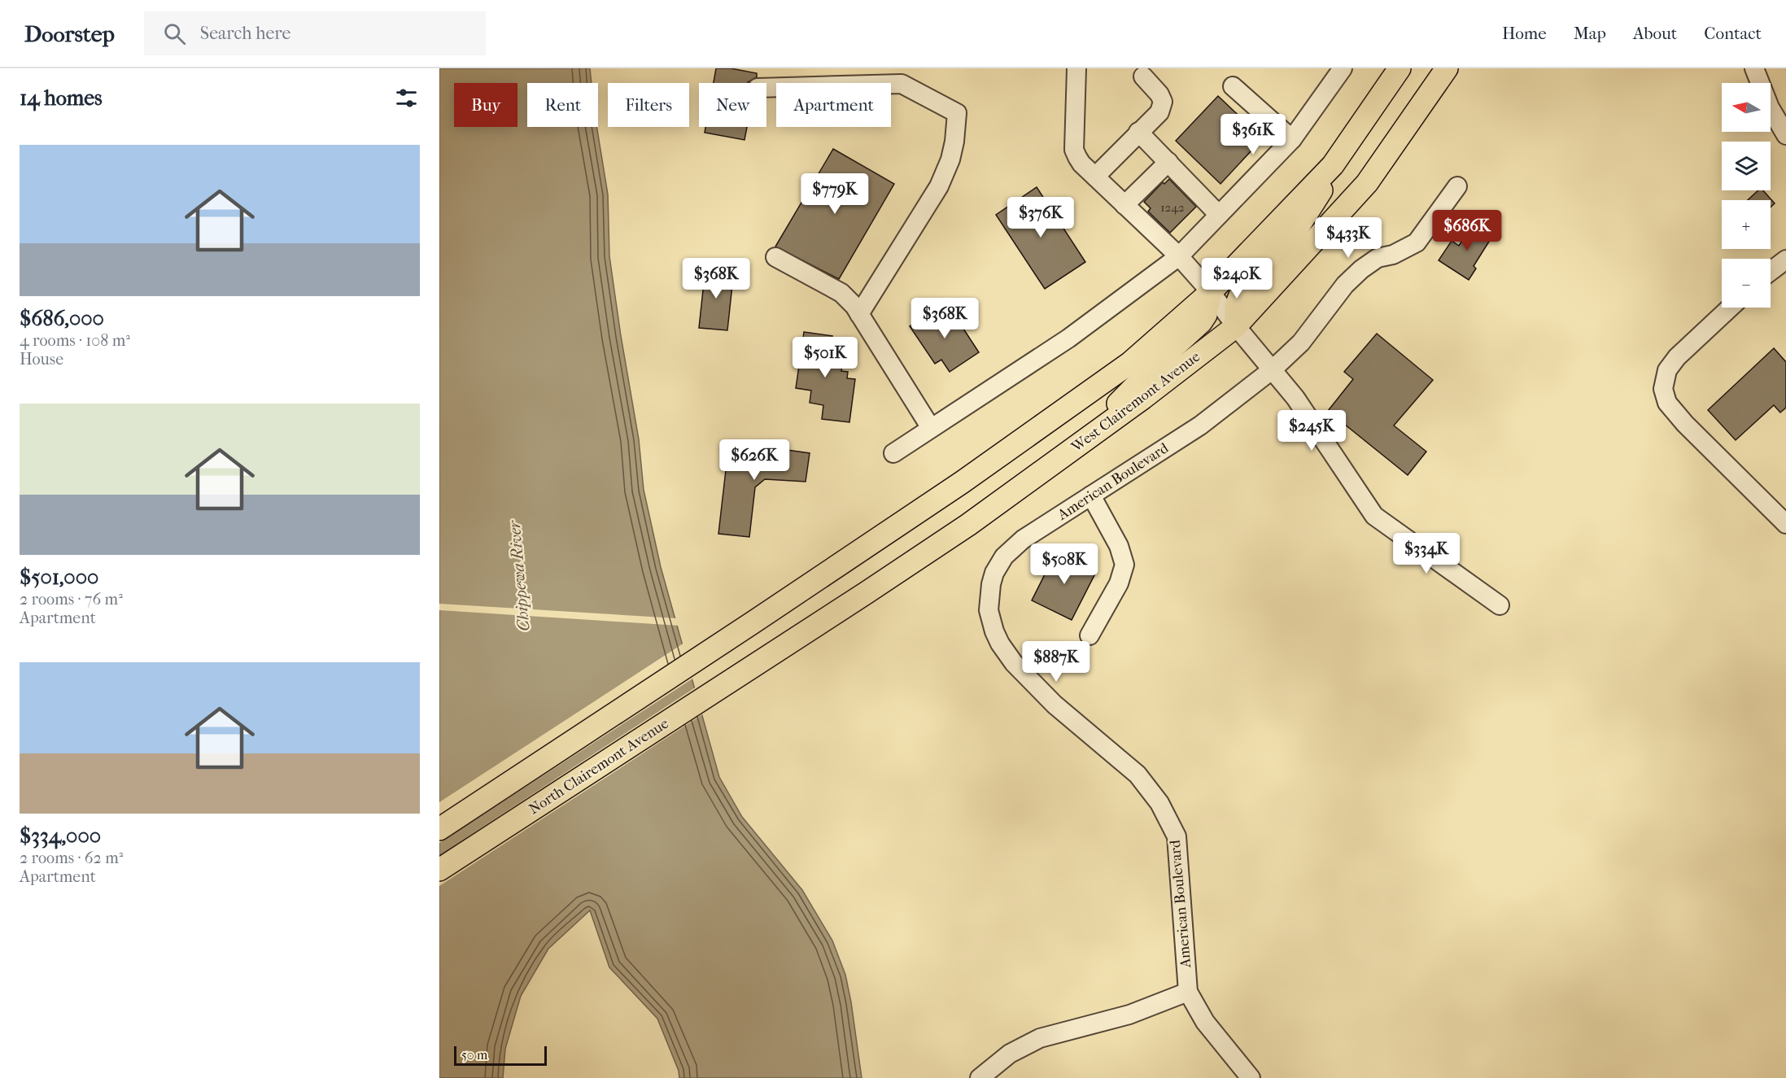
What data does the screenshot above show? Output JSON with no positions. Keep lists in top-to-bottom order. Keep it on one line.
{"streets":{"main road":["West Clairemont Avenue","North Clairemont Avenue"],"street":["American Boulevard"]},"crossings":[["West Clairemont Avenue","North Clairemont Avenue"]],"water":["Chippewa River"],"house_numbers":["1242"],"scale_bar":"50 m","north":"left","page":{"header":"Doorstep","search":"Search here","nav":["Home","Map","About","Contact"],"heading":"14 homes","map_buttons":["+","−"],"chip":["Buy","Rent","Filters","New","Apartment"],"price":["$361K","$779K","$376K","$686K","$433K","$368K","$240K","$368K","$501K","$245K","$626K","$334K","$508K","$887K"],"list":[{"name":"$686,000","note":"4 rooms · 108 m² · House"},{"name":"$501,000","note":"2 rooms · 76 m² · Apartment"},{"name":"$334,000","note":"2 rooms · 62 m² · Apartment"}],"scale":"50 m"}}
